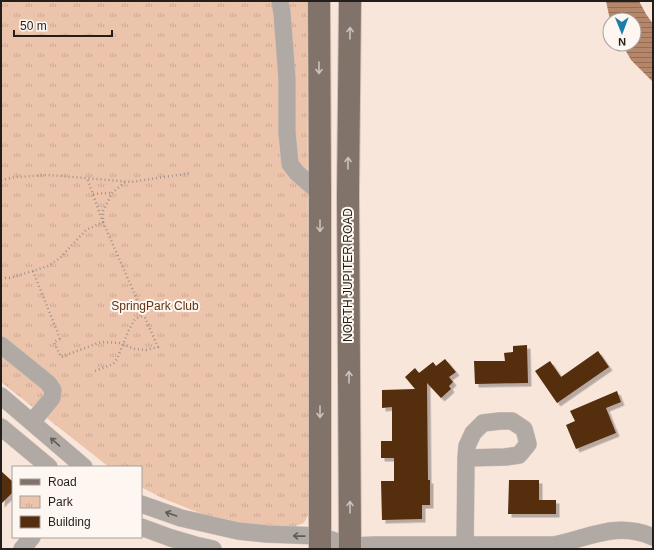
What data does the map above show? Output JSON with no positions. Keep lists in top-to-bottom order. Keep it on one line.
{"streets":{"main road":["NORTH JUPITER ROAD"]},"parks":["SpringPark Club"],"legend":["Road","Park","Building"],"scale_bar":"50 m","north":"bottom"}
